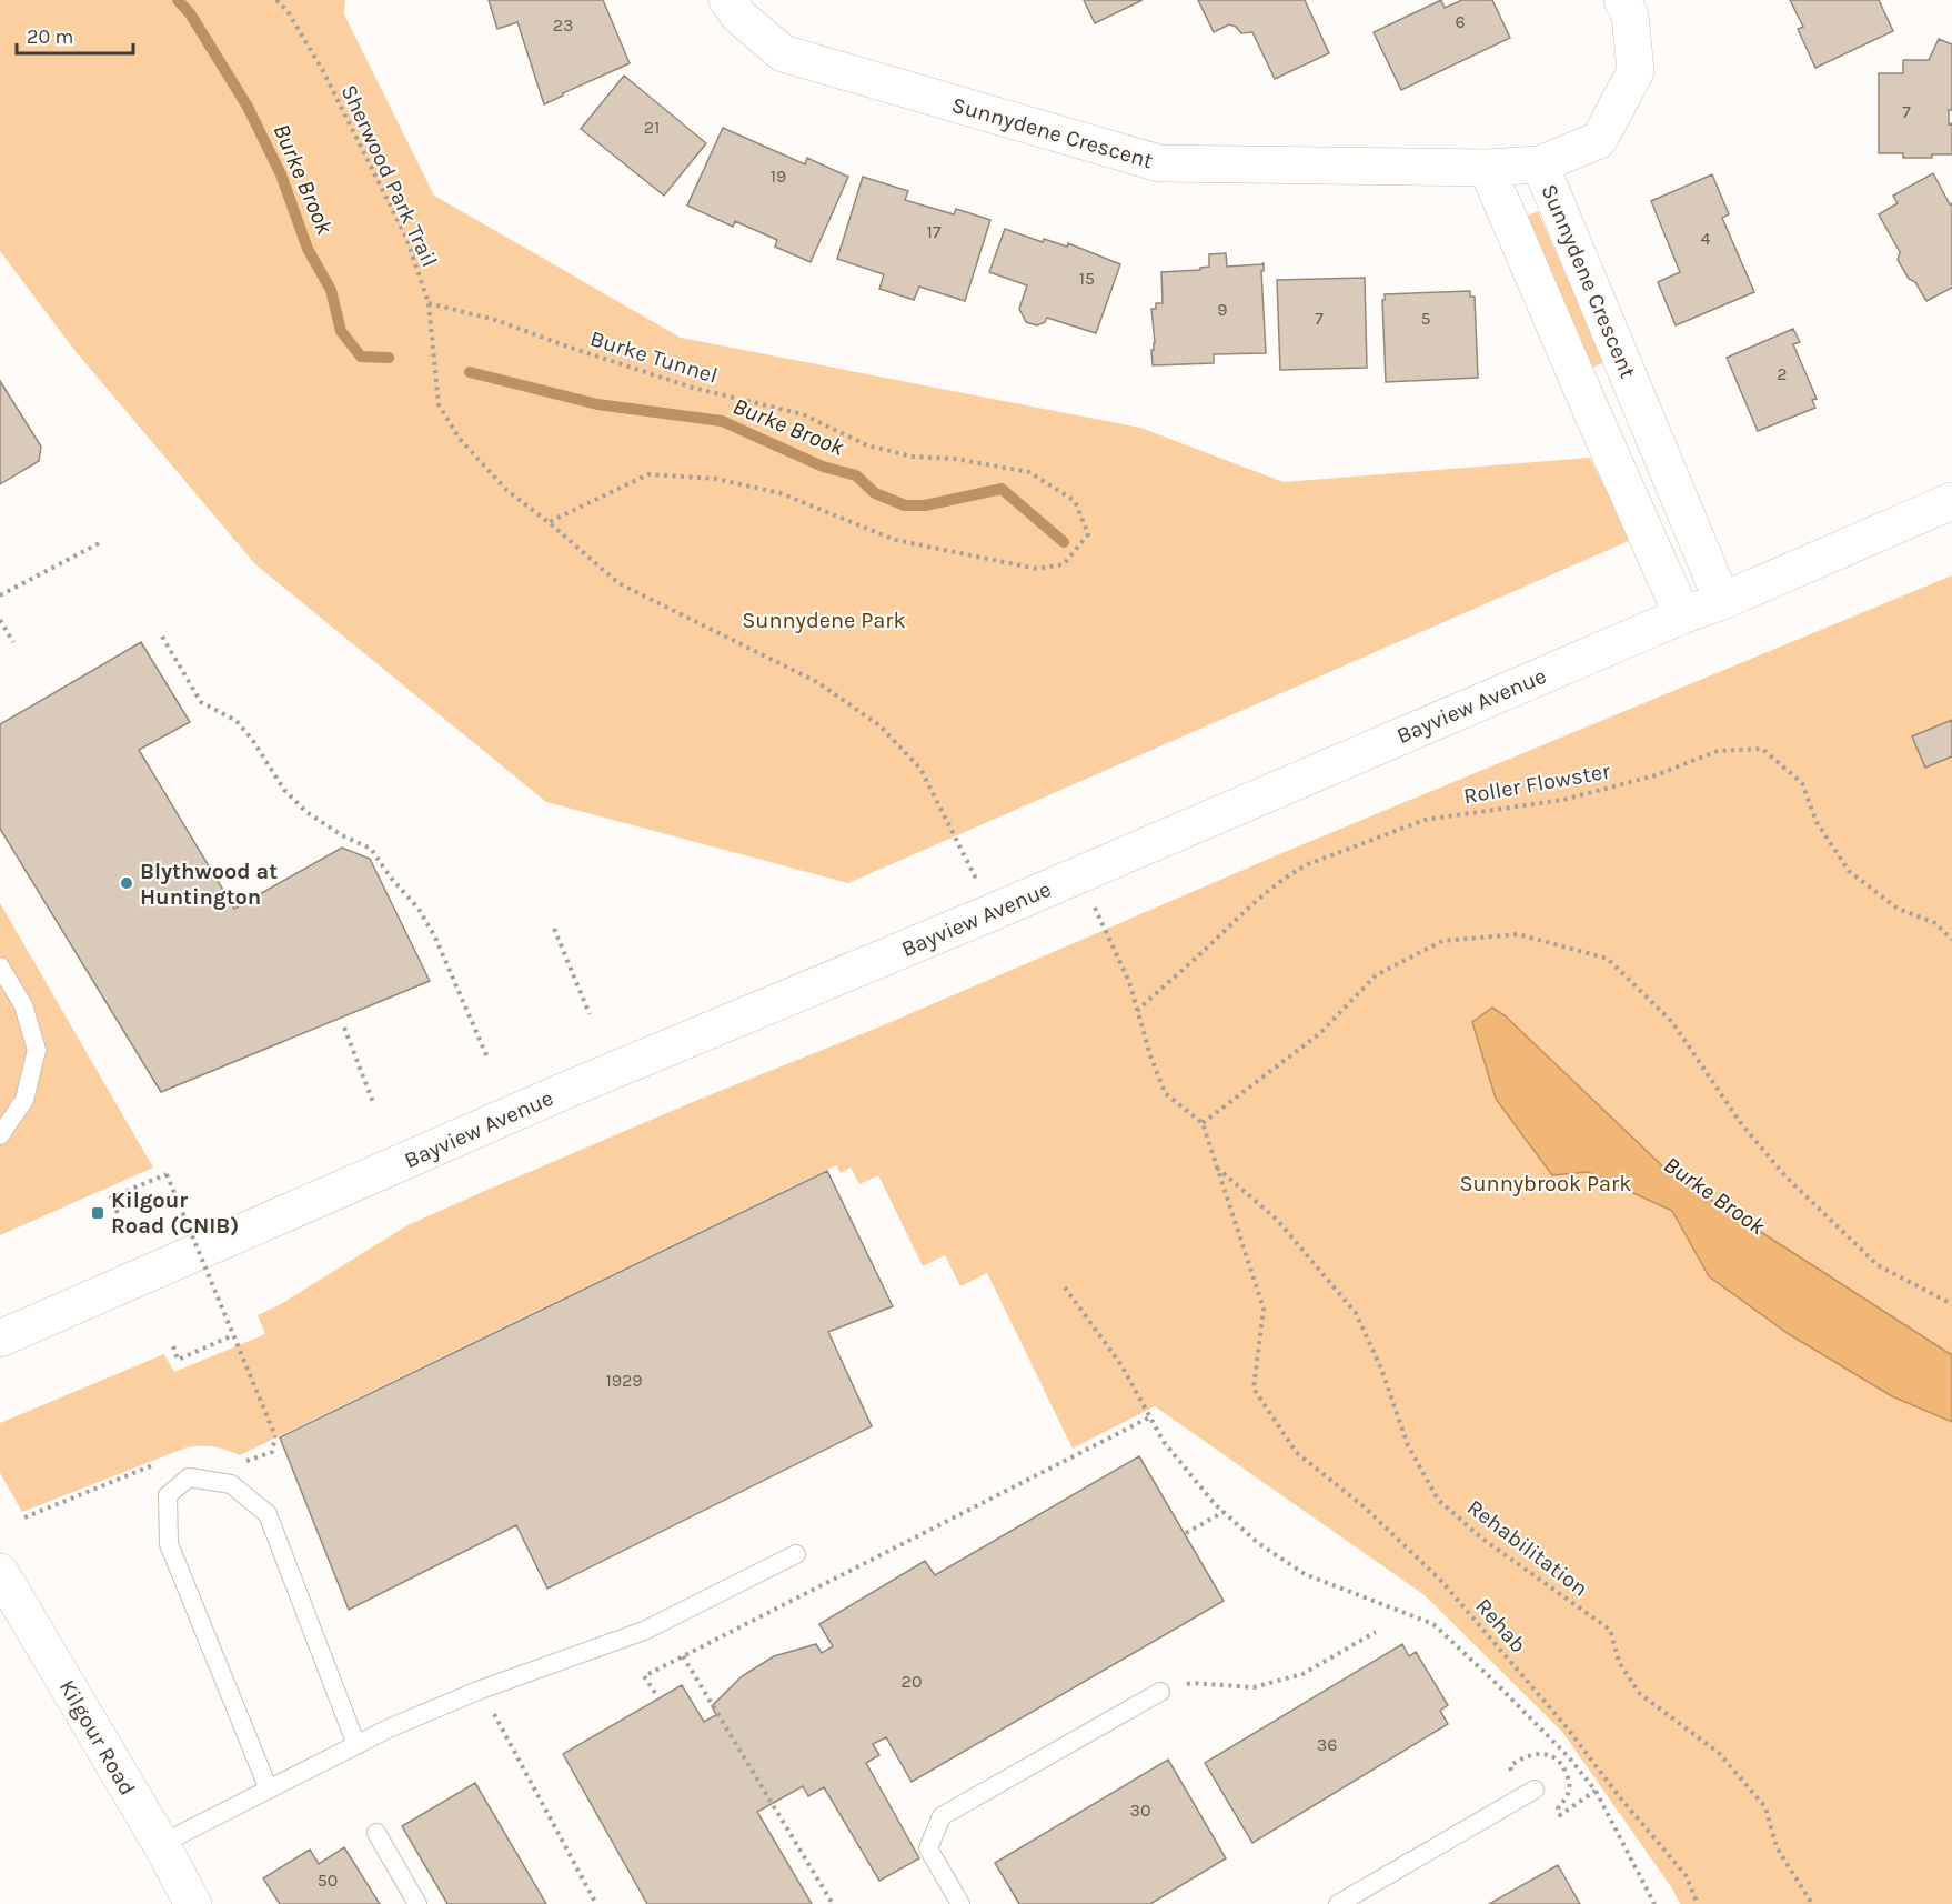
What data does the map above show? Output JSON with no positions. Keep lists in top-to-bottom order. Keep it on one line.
{"streets":{"street":["Sunnydene Crescent","Bayview Avenue","Kilgour Road"],"path":["Sherwood Park Trail","Burke Tunnel","Roller Flowster","Rehabilitation","Rehab"]},"crossings":[["Sunnydene Crescent","Bayview Avenue"],["Sherwood Park Trail","Burke Tunnel"],["Sherwood Park Trail","Bayview Avenue"],["Rehabilitation","Rehab"]],"water":["Burke Brook"],"parks":["Sunnydene Park","Sunnybrook Park"],"places":{"other":["Blythwood at Huntington"],"transit":["Kilgour Road (CNIB)"]},"house_numbers":["6","23","7","21","19","17","4","15","9","7","5","2","1929","20","36","30","50"],"scale_bar":"20 m"}
